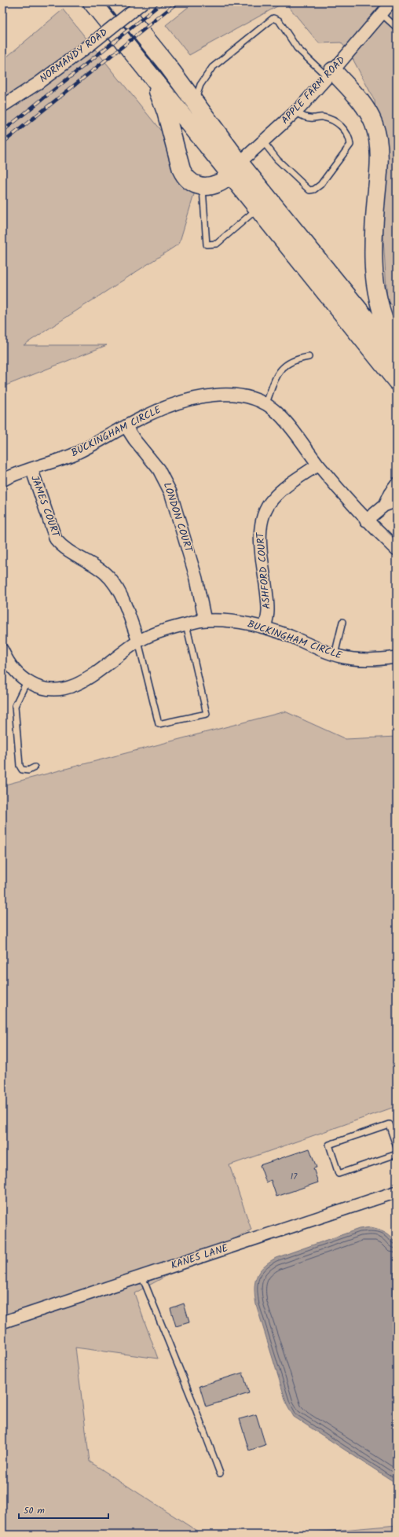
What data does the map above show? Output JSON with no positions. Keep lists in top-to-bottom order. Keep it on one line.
{"streets":{"street":["NORMANDY ROAD","APPLE FARM ROAD","BUCKINGHAM CIRCLE","JAMES COURT","LONDON COURT","ASHFORD COURT","KANES LANE"]},"crossings":[["BUCKINGHAM CIRCLE","JAMES COURT"],["BUCKINGHAM CIRCLE","LONDON COURT"],["BUCKINGHAM CIRCLE","ASHFORD COURT"]],"house_numbers":["17"],"scale_bar":"50 m"}
